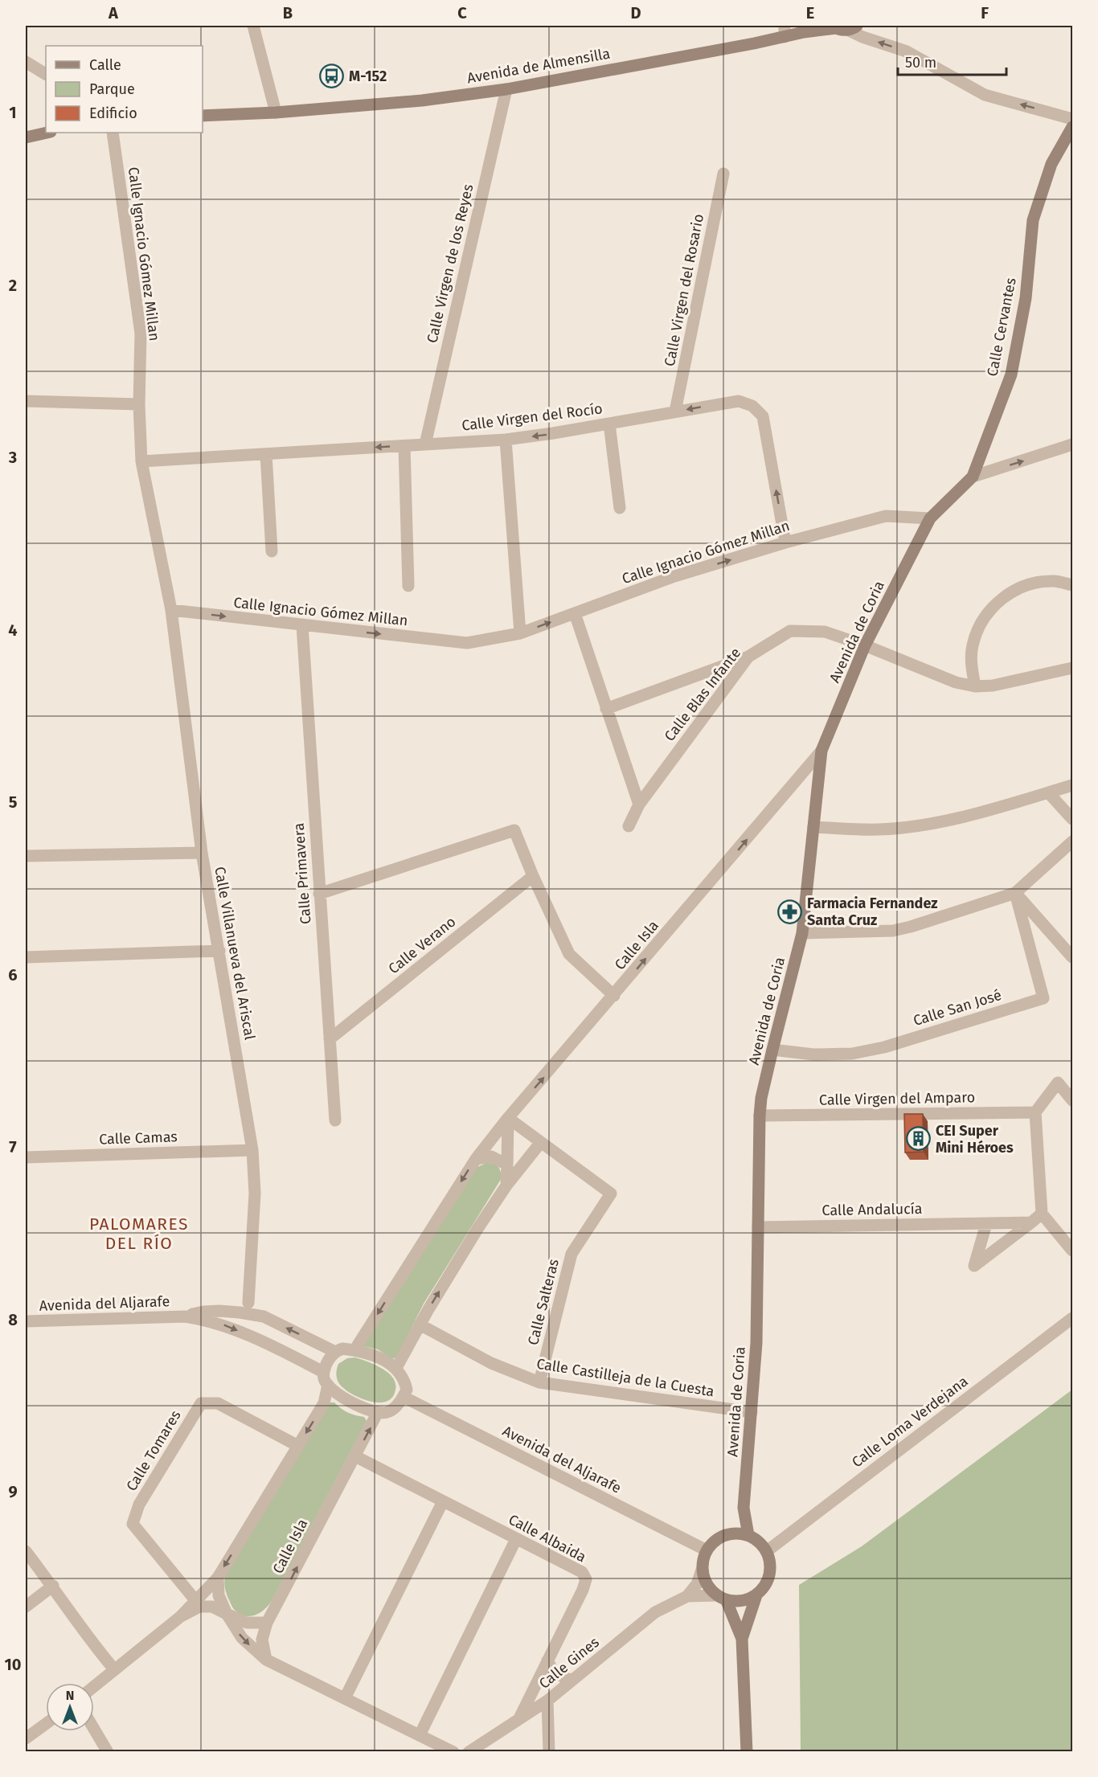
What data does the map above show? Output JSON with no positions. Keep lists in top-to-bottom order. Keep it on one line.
{"streets":{"main road":["Avenida de Almensilla","Calle Cervantes","Avenida de Coria"],"street":["Calle Ignacio Gómez Millan","Calle Virgen de los Reyes","Calle Virgen del Rosario","Calle Virgen del Rocío","Calle Blas Infante","Calle Primavera","Calle Verano","Calle Isla","Calle Villanueva del Ariscal","Calle San José","Calle Virgen del Amparo","Calle Camas","Calle Andalucía","Calle Salteras","Avenida del Aljarafe","Calle Castilleja de la Cuesta","Calle Loma Verdejana","Calle Tomares","Calle Albaida","Calle Gines"]},"crossings":[["Avenida de Almensilla","Calle Virgen de los Reyes"],["Calle Ignacio Gómez Millan","Calle Cervantes"],["Calle Ignacio Gómez Millan","Calle Virgen del Rocío"],["Calle Ignacio Gómez Millan","Avenida de Coria"],["Calle Ignacio Gómez Millan","Calle Primavera"],["Calle Ignacio Gómez Millan","Calle Villanueva del Ariscal"],["Calle Virgen de los Reyes","Calle Virgen del Rocío"],["Calle Virgen del Rosario","Calle Virgen del Rocío"],["Calle Cervantes","Avenida de Coria"],["Avenida de Coria","Calle Blas Infante"],["Avenida de Coria","Calle Isla"],["Avenida de Coria","Calle San José"],["Avenida de Coria","Calle Virgen del Amparo"],["Avenida de Coria","Calle Andalucía"],["Avenida de Coria","Avenida del Aljarafe"],["Avenida de Coria","Calle Castilleja de la Cuesta"],["Avenida de Coria","Calle Loma Verdejana"],["Calle Primavera","Calle Verano"],["Calle Isla","Calle Salteras"],["Calle Isla","Avenida del Aljarafe"],["Calle Isla","Calle Albaida"],["Calle Villanueva del Ariscal","Calle Camas"],["Calle Salteras","Calle Castilleja de la Cuesta"],["Avenida del Aljarafe","Calle Loma Verdejana"],["Calle Albaida","Calle Gines"]],"one_way":["Calle Ignacio Gómez Millan"],"districts":["PALOMARES DEL RÍO"],"places":{"bus stop":["M-152"],"pharmacy":["Farmacia Fernandez Santa Cruz"],"building":["CEI Super Mini Héroes"]},"legend":["Calle","Parque","Edificio"],"scale_bar":"50 m","north":"top","grid":{"columns":["A","B","C","D","E","F"],"rows":["1","2","3","4","5","6","7","8","9","10"]}}
